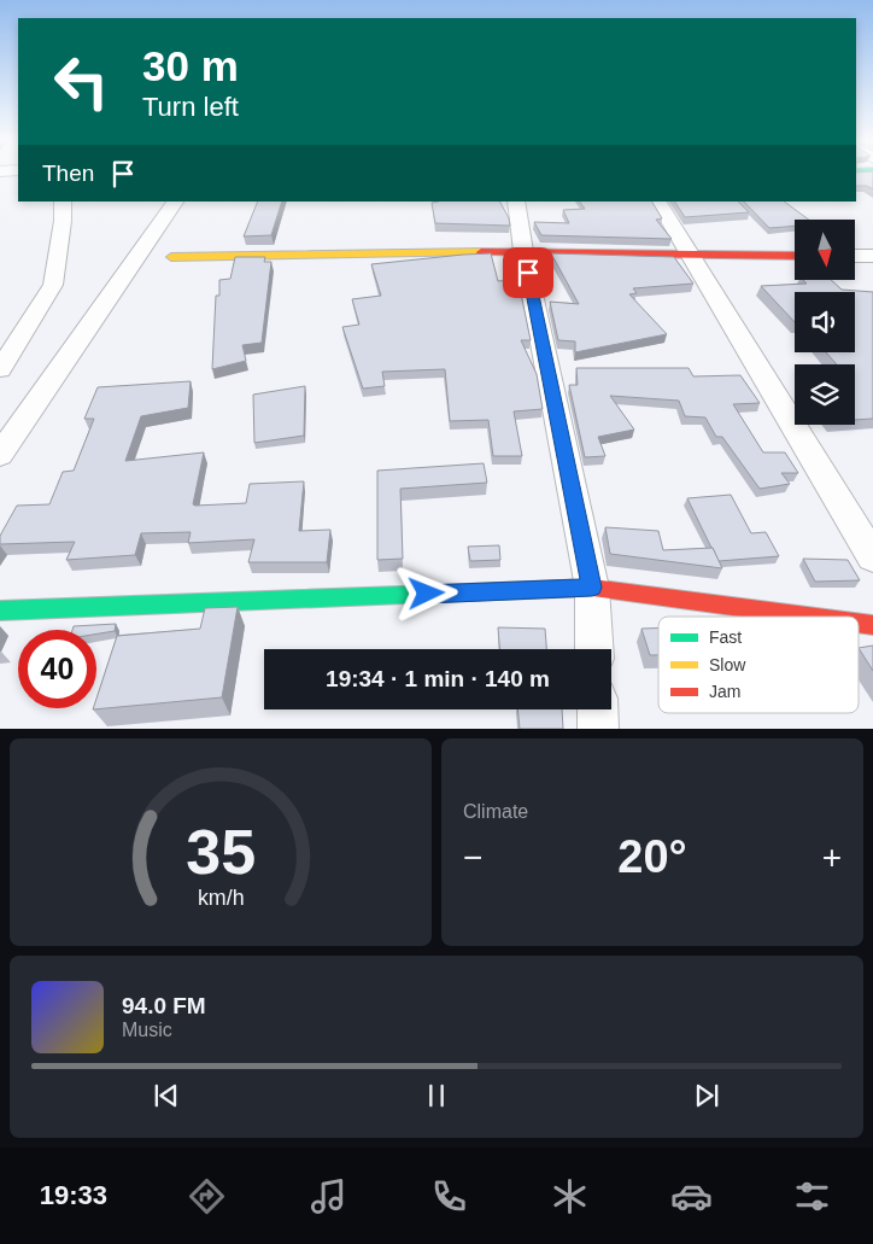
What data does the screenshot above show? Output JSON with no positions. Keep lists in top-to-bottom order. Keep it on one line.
{"legend":["Fast","Slow","Jam"],"north":"bottom","page":{"turn":["30 m","Turn left"],"then":"Then","limit":"40","trip":"19:34 · 1 min · 140 m","tile":"Climate","heat":["−","20°","+"],"song":["94.0 FM","Music"],"tabs":"19:33","gauge":["35","km/h"]}}
